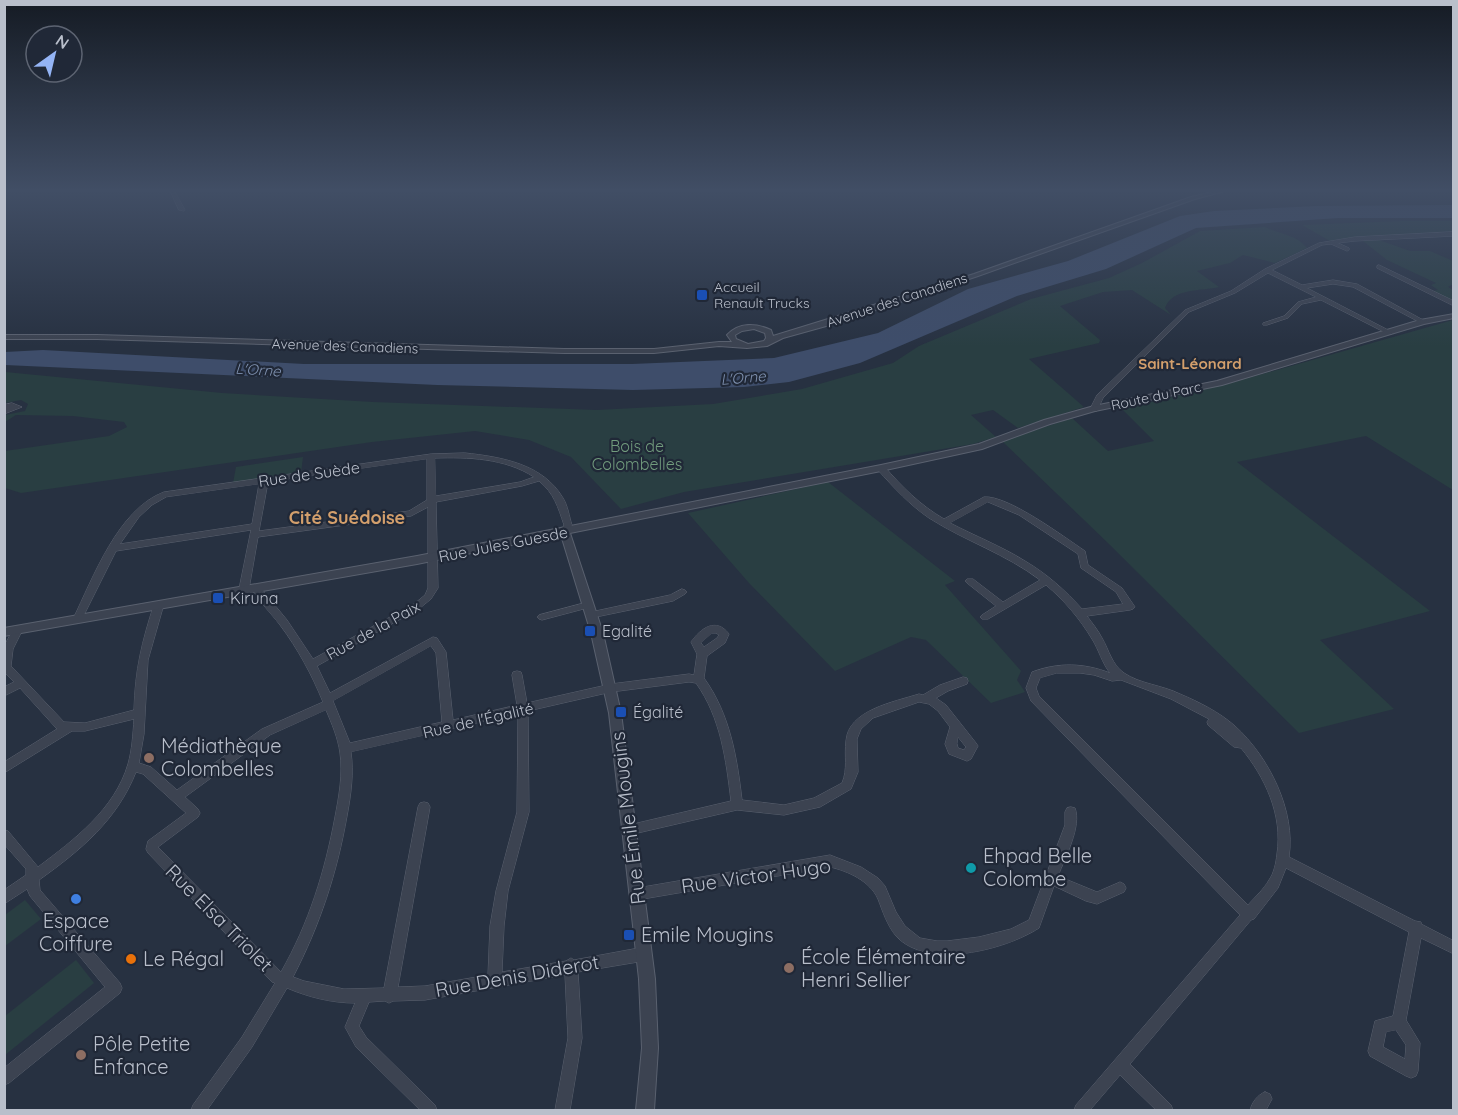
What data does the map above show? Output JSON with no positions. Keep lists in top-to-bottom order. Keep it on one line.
{"streets":{"street":["Avenue des Canadiens","Route du Parc","Rue de Suède","Rue Jules Guesde","Rue de la Paix","Rue de l'Égalité","Rue Émile Mougins","Rue Victor Hugo","Rue Elsa Triolet","Rue Denis Diderot"]},"crossings":[["Route du Parc","Rue Jules Guesde"],["Rue de Suède","Rue Jules Guesde"],["Rue de Suède","Rue Émile Mougins"],["Rue Jules Guesde","Rue de la Paix"],["Rue Jules Guesde","Rue Émile Mougins"],["Rue de l'Égalité","Rue Émile Mougins"],["Rue Émile Mougins","Rue Victor Hugo"],["Rue Émile Mougins","Rue Denis Diderot"],["Rue Elsa Triolet","Rue Denis Diderot"]],"districts":["Saint-Léonard","Cité Suédoise"],"water":["L'Orne"],"parks":["Bois de Colombelles"],"places":{"transit":["Accueil Renault Trucks","Kiruna","Egalité","Égalité","Emile Mougins"],"other":["Médiathèque Colombelles","Ehpad Belle Colombe","Espace Coiffure","Le Régal","École Élémentaire Henri Sellier","Pôle Petite Enfance"]},"north":"top right"}
